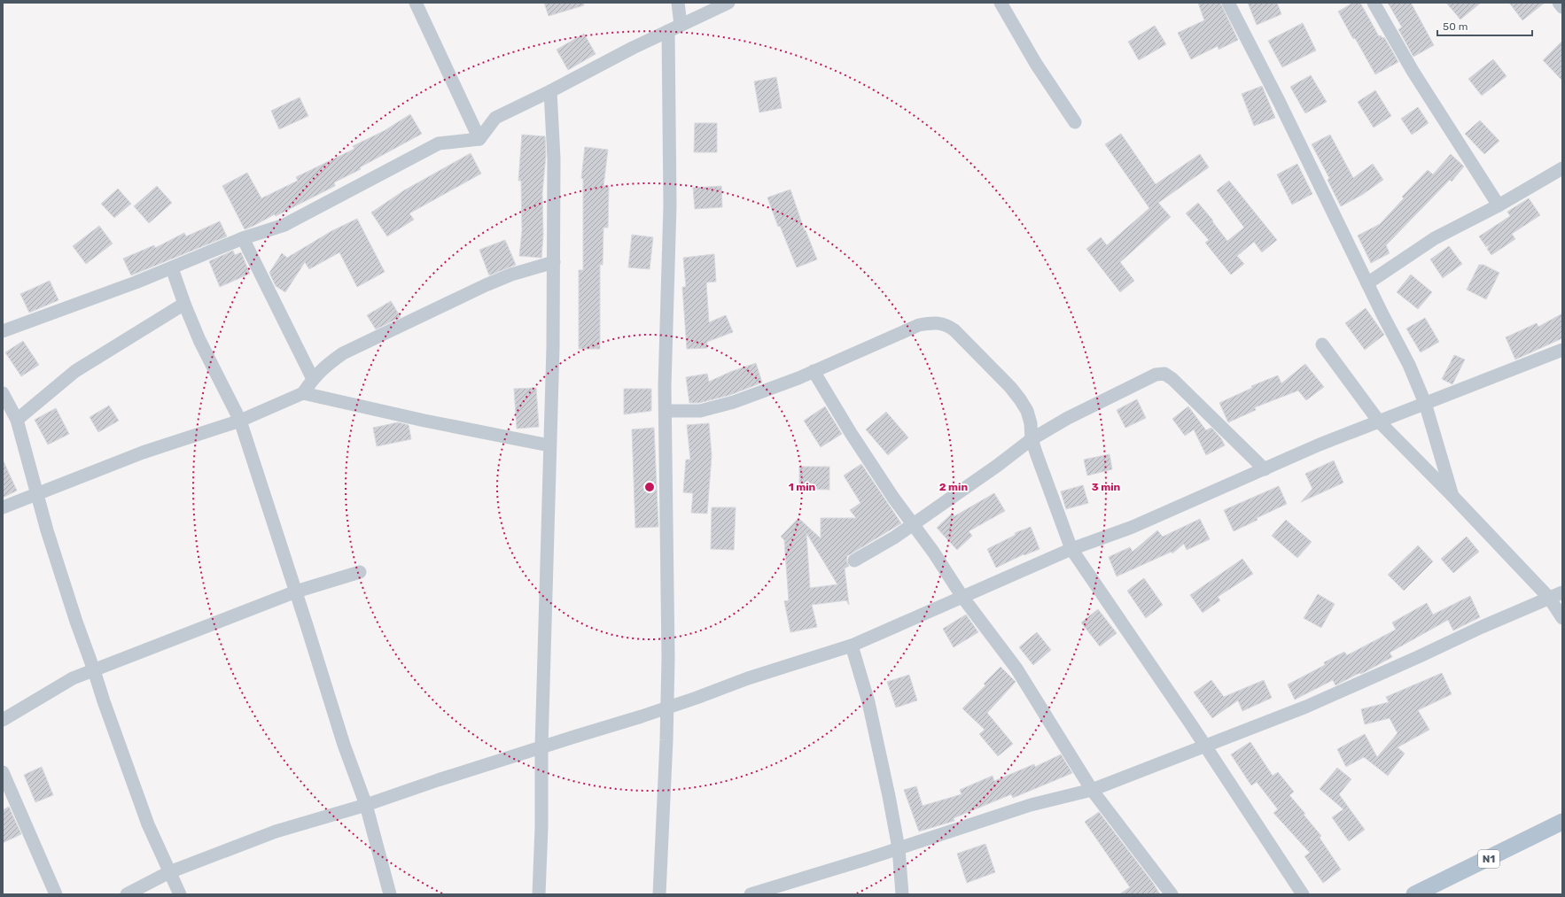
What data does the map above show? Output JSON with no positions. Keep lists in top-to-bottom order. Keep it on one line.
{"streets":{"main road":["N1"]},"scale_bar":"50 m","rings":["1 min","2 min","3 min"]}
